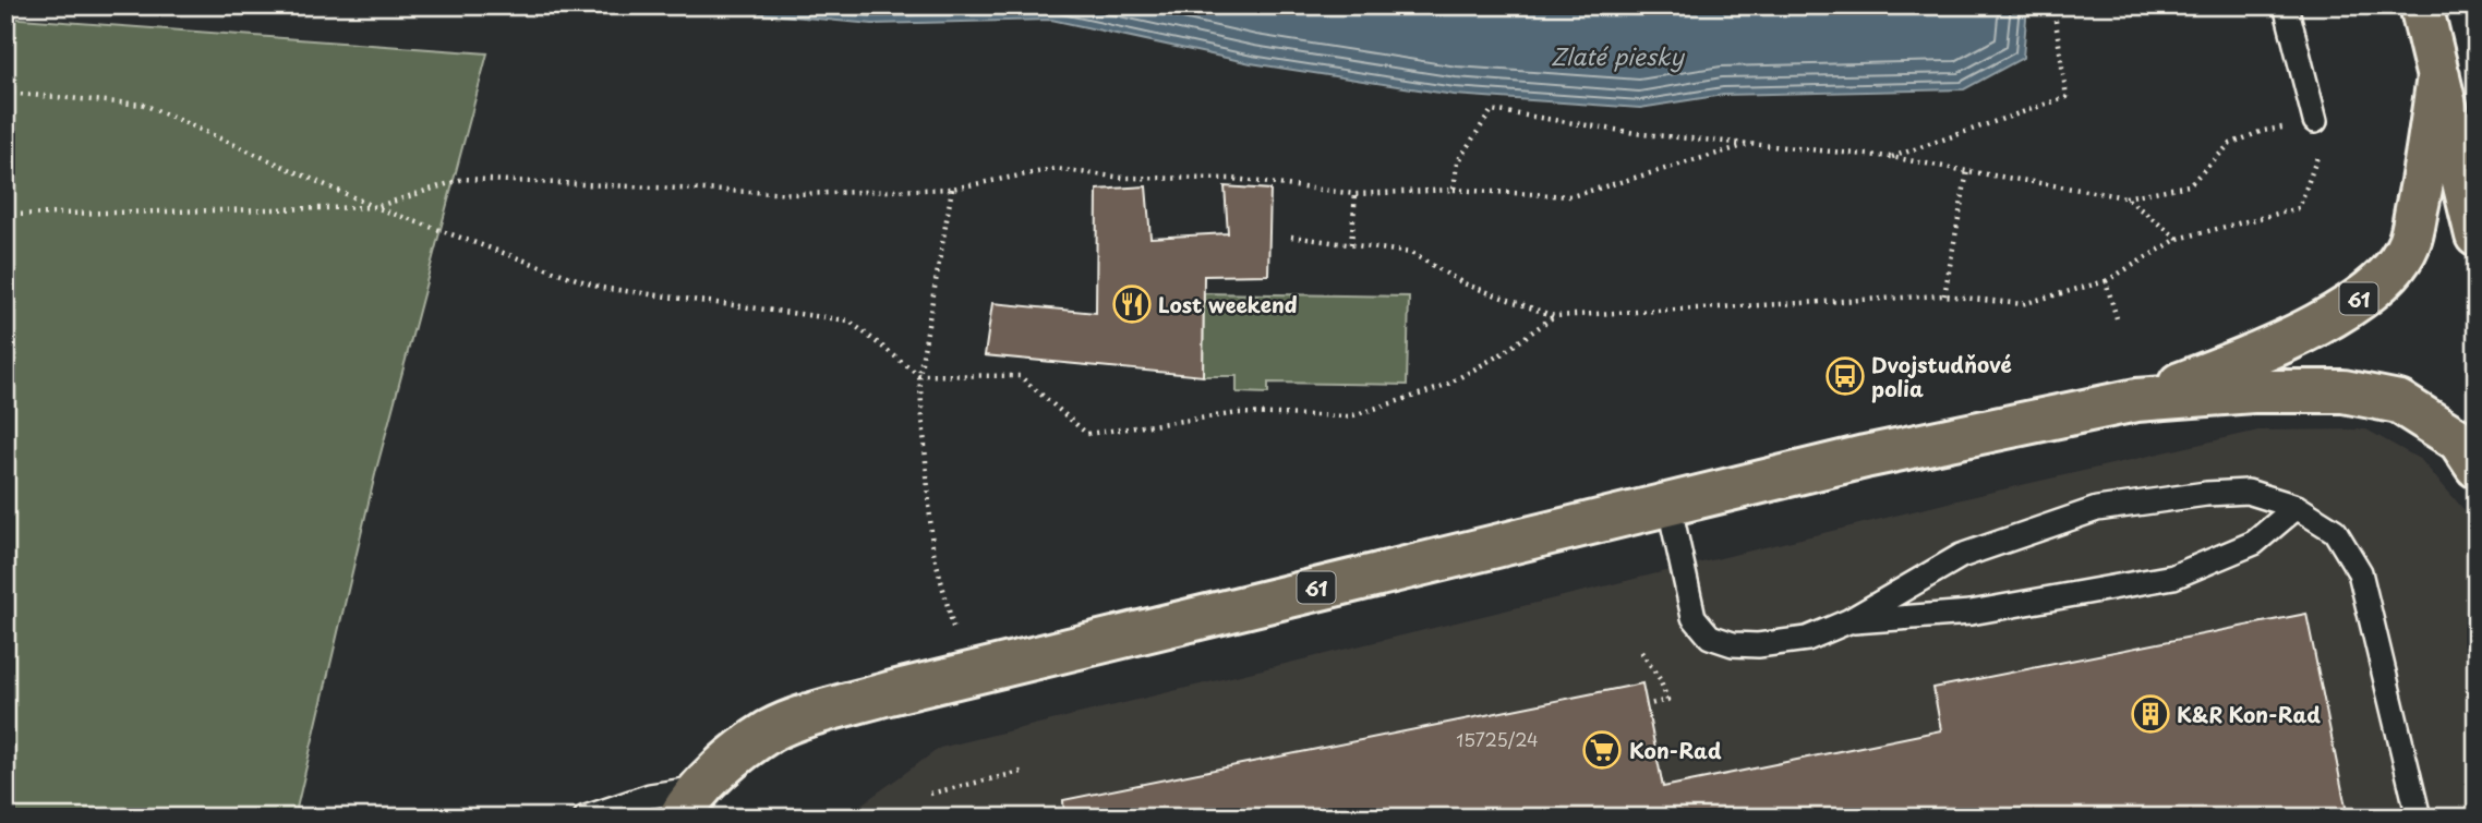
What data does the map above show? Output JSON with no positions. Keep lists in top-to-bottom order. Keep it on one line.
{"streets":{"main road":["61"]},"water":["Zlaté piesky"],"places":{"restaurant":["Lost weekend"],"bus stop":["Dvojstudňové polia"],"building":["K&R Kon-Rad"],"supermarket":["Kon-Rad"]},"house_numbers":["15725/24"]}
